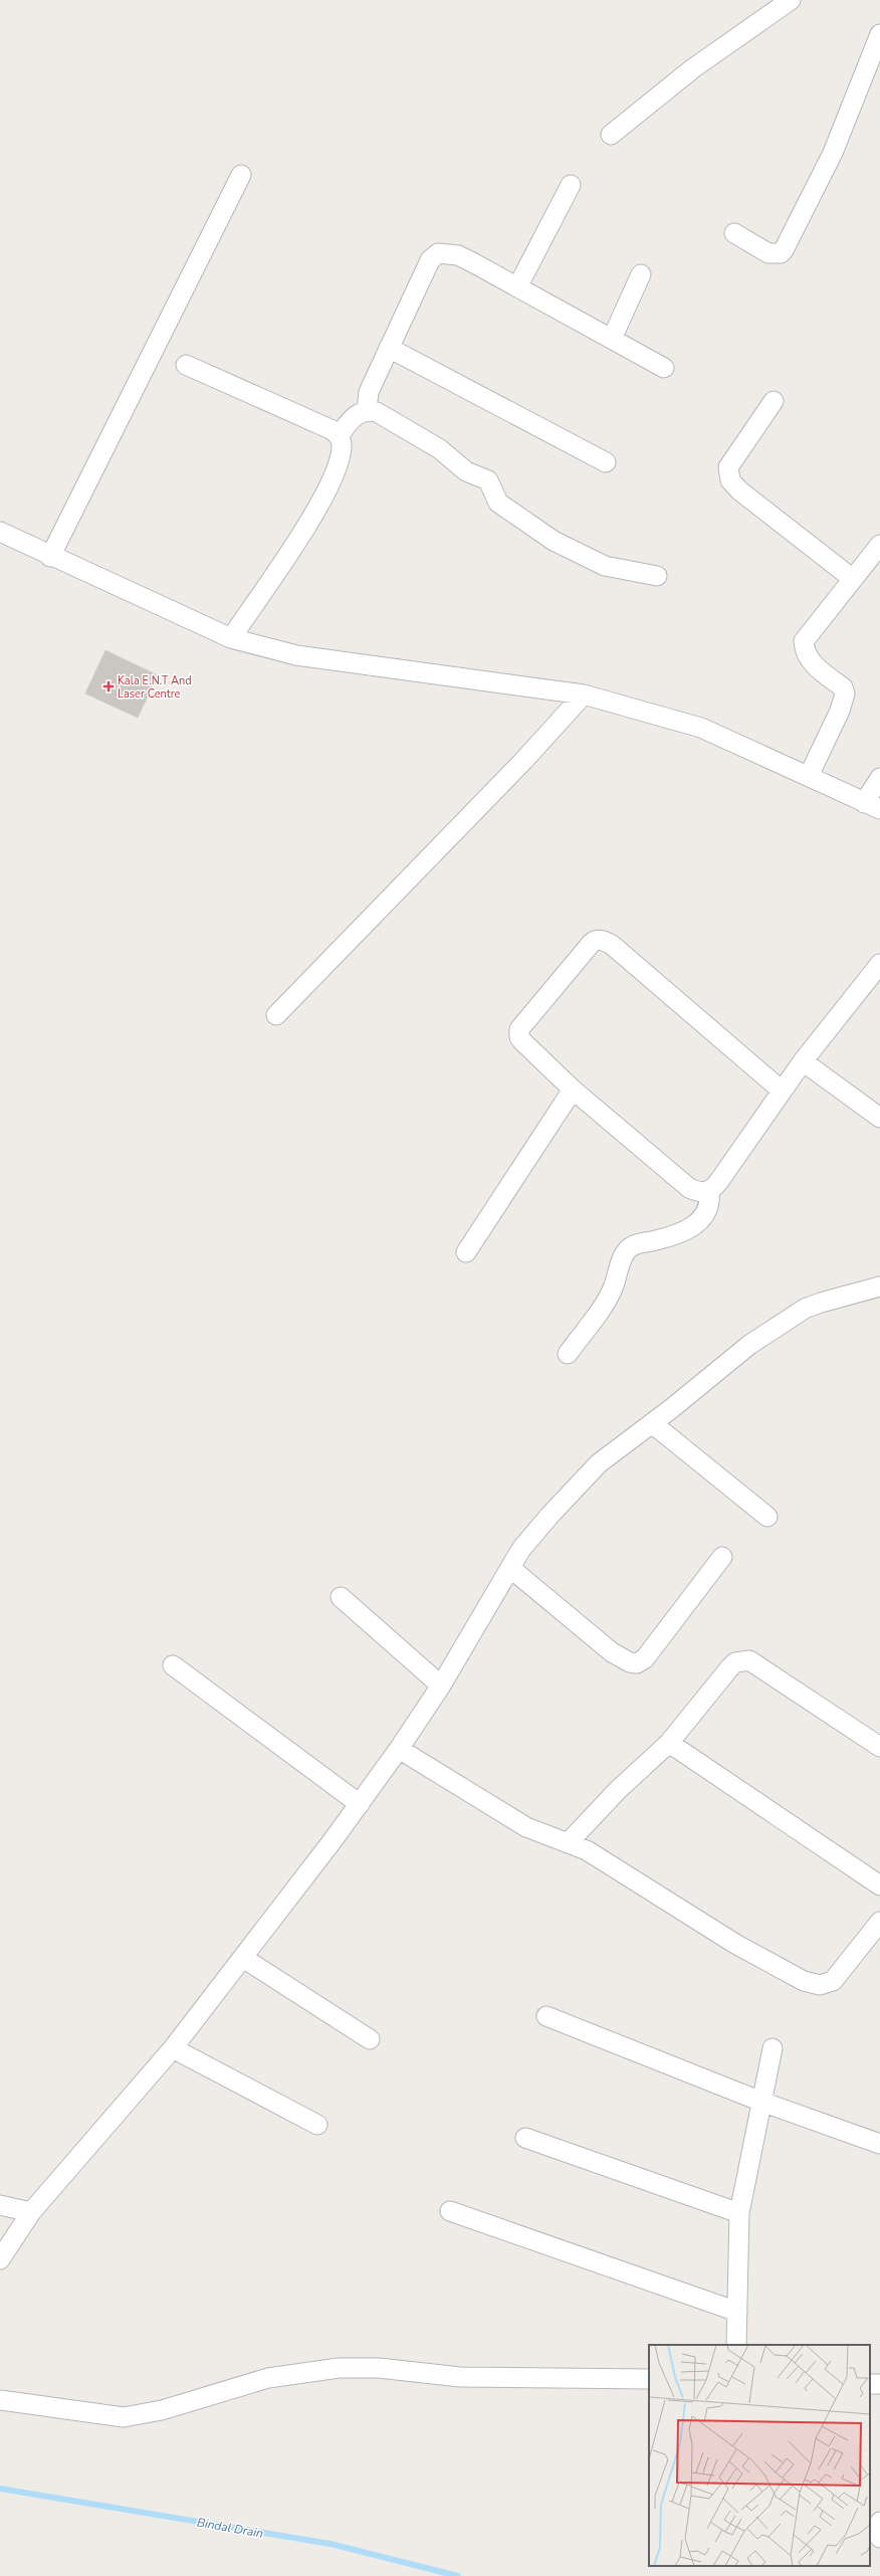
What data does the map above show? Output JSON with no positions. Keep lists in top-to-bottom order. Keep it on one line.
{"water":["Bindal Drain"],"places":{"health":["Kala E.N.T And Laser Centre"]}}
